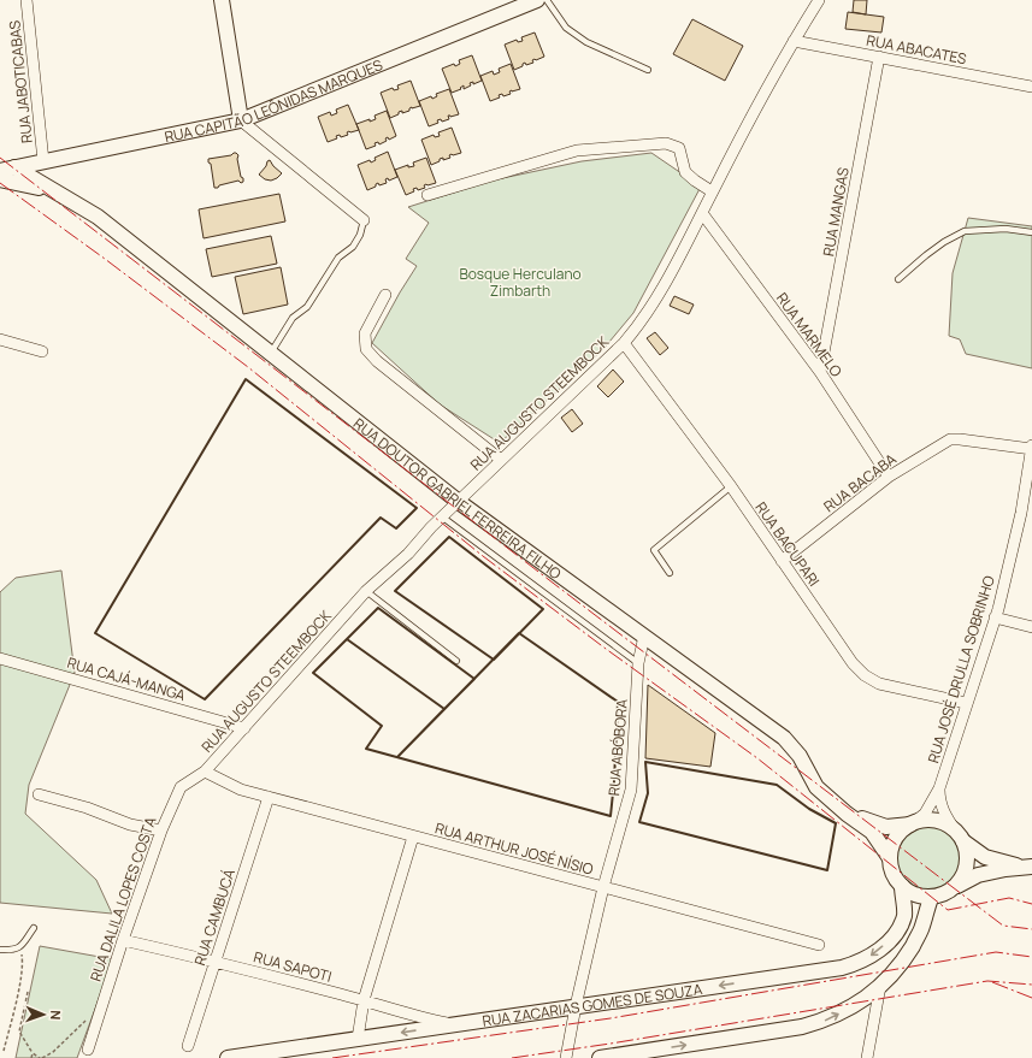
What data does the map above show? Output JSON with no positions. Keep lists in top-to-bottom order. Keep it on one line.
{"streets":{"main road":["RUA CAPITÃO LEÔNIDAS MARQUES","RUA DOUTOR GABRIEL FERREIRA FILHO","RUA ZACARIAS GOMES DE SOUZA"],"street":["RUA ABACATES","RUA JABOTICABAS","RUA MANGAS","RUA MARMELO","RUA AUGUSTO STEEMBOCK","RUA BACABA","RUA BACUPARI","RUA JOSÉ DRULLA SOBRINHO","RUA CAJÁ-MANGA","RUA ABÓBORA","RUA ARTHUR JOSÉ NÍSIO","RUA DALILA LOPES COSTA","RUA CAMBUCÁ","RUA SAPOTI"]},"crossings":[["RUA ABACATES","RUA MANGAS"],["RUA ABACATES","RUA AUGUSTO STEEMBOCK"],["RUA JABOTICABAS","RUA CAPITÃO LEÔNIDAS MARQUES"],["RUA CAPITÃO LEÔNIDAS MARQUES","RUA DOUTOR GABRIEL FERREIRA FILHO"],["RUA MANGAS","RUA MARMELO"],["RUA MARMELO","RUA AUGUSTO STEEMBOCK"],["RUA MARMELO","RUA BACABA"],["RUA AUGUSTO STEEMBOCK","RUA DOUTOR GABRIEL FERREIRA FILHO"],["RUA AUGUSTO STEEMBOCK","RUA BACUPARI"],["RUA AUGUSTO STEEMBOCK","RUA CAJÁ-MANGA"],["RUA AUGUSTO STEEMBOCK","RUA ARTHUR JOSÉ NÍSIO"],["RUA AUGUSTO STEEMBOCK","RUA DALILA LOPES COSTA"],["RUA BACABA","RUA BACUPARI"],["RUA BACABA","RUA JOSÉ DRULLA SOBRINHO"],["RUA DOUTOR GABRIEL FERREIRA FILHO","RUA JOSÉ DRULLA SOBRINHO"],["RUA DOUTOR GABRIEL FERREIRA FILHO","RUA ABÓBORA"],["RUA DOUTOR GABRIEL FERREIRA FILHO","RUA ZACARIAS GOMES DE SOUZA"],["RUA BACUPARI","RUA JOSÉ DRULLA SOBRINHO"],["RUA JOSÉ DRULLA SOBRINHO","RUA ZACARIAS GOMES DE SOUZA"],["RUA ABÓBORA","RUA ARTHUR JOSÉ NÍSIO"],["RUA ABÓBORA","RUA ZACARIAS GOMES DE SOUZA"],["RUA ARTHUR JOSÉ NÍSIO","RUA DALILA LOPES COSTA"],["RUA ARTHUR JOSÉ NÍSIO","RUA CAMBUCÁ"],["RUA DALILA LOPES COSTA","RUA SAPOTI"],["RUA CAMBUCÁ","RUA SAPOTI"],["RUA SAPOTI","RUA ZACARIAS GOMES DE SOUZA"]],"parks":["Bosque Herculano Zimbarth"],"north":"right"}
